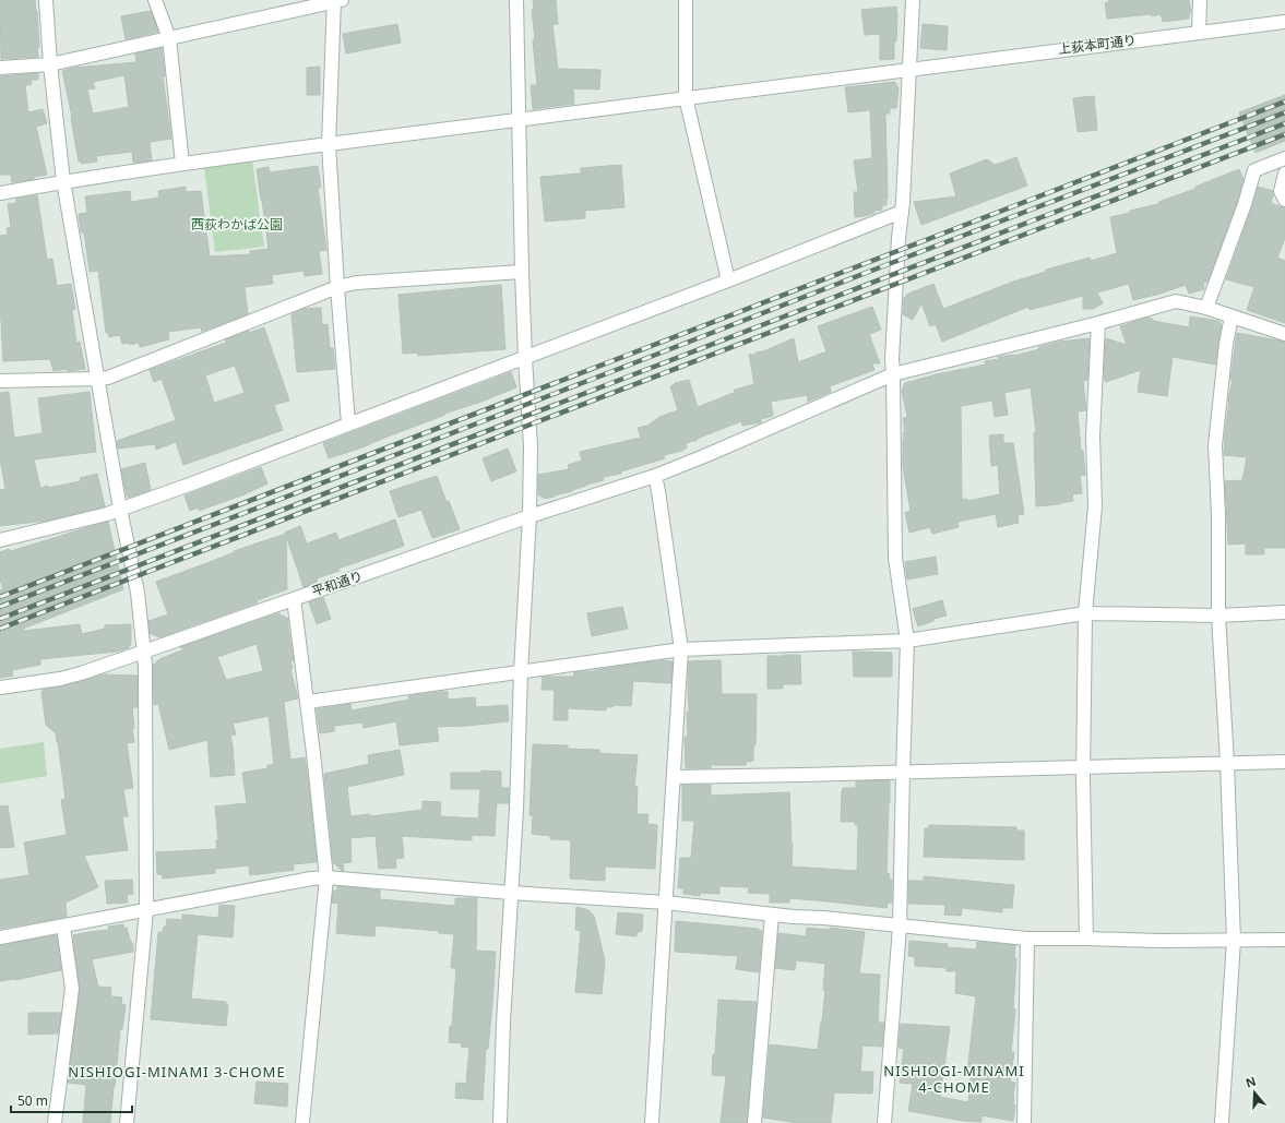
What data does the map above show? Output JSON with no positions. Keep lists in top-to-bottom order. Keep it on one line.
{"streets":{"street":["上荻本町通り","平和通り"]},"districts":["NISHIOGI-MINAMI 4-CHOME","NISHIOGI-MINAMI 3-CHOME"],"parks":["西荻わかば公園"],"scale_bar":"50 m","north":"top"}
